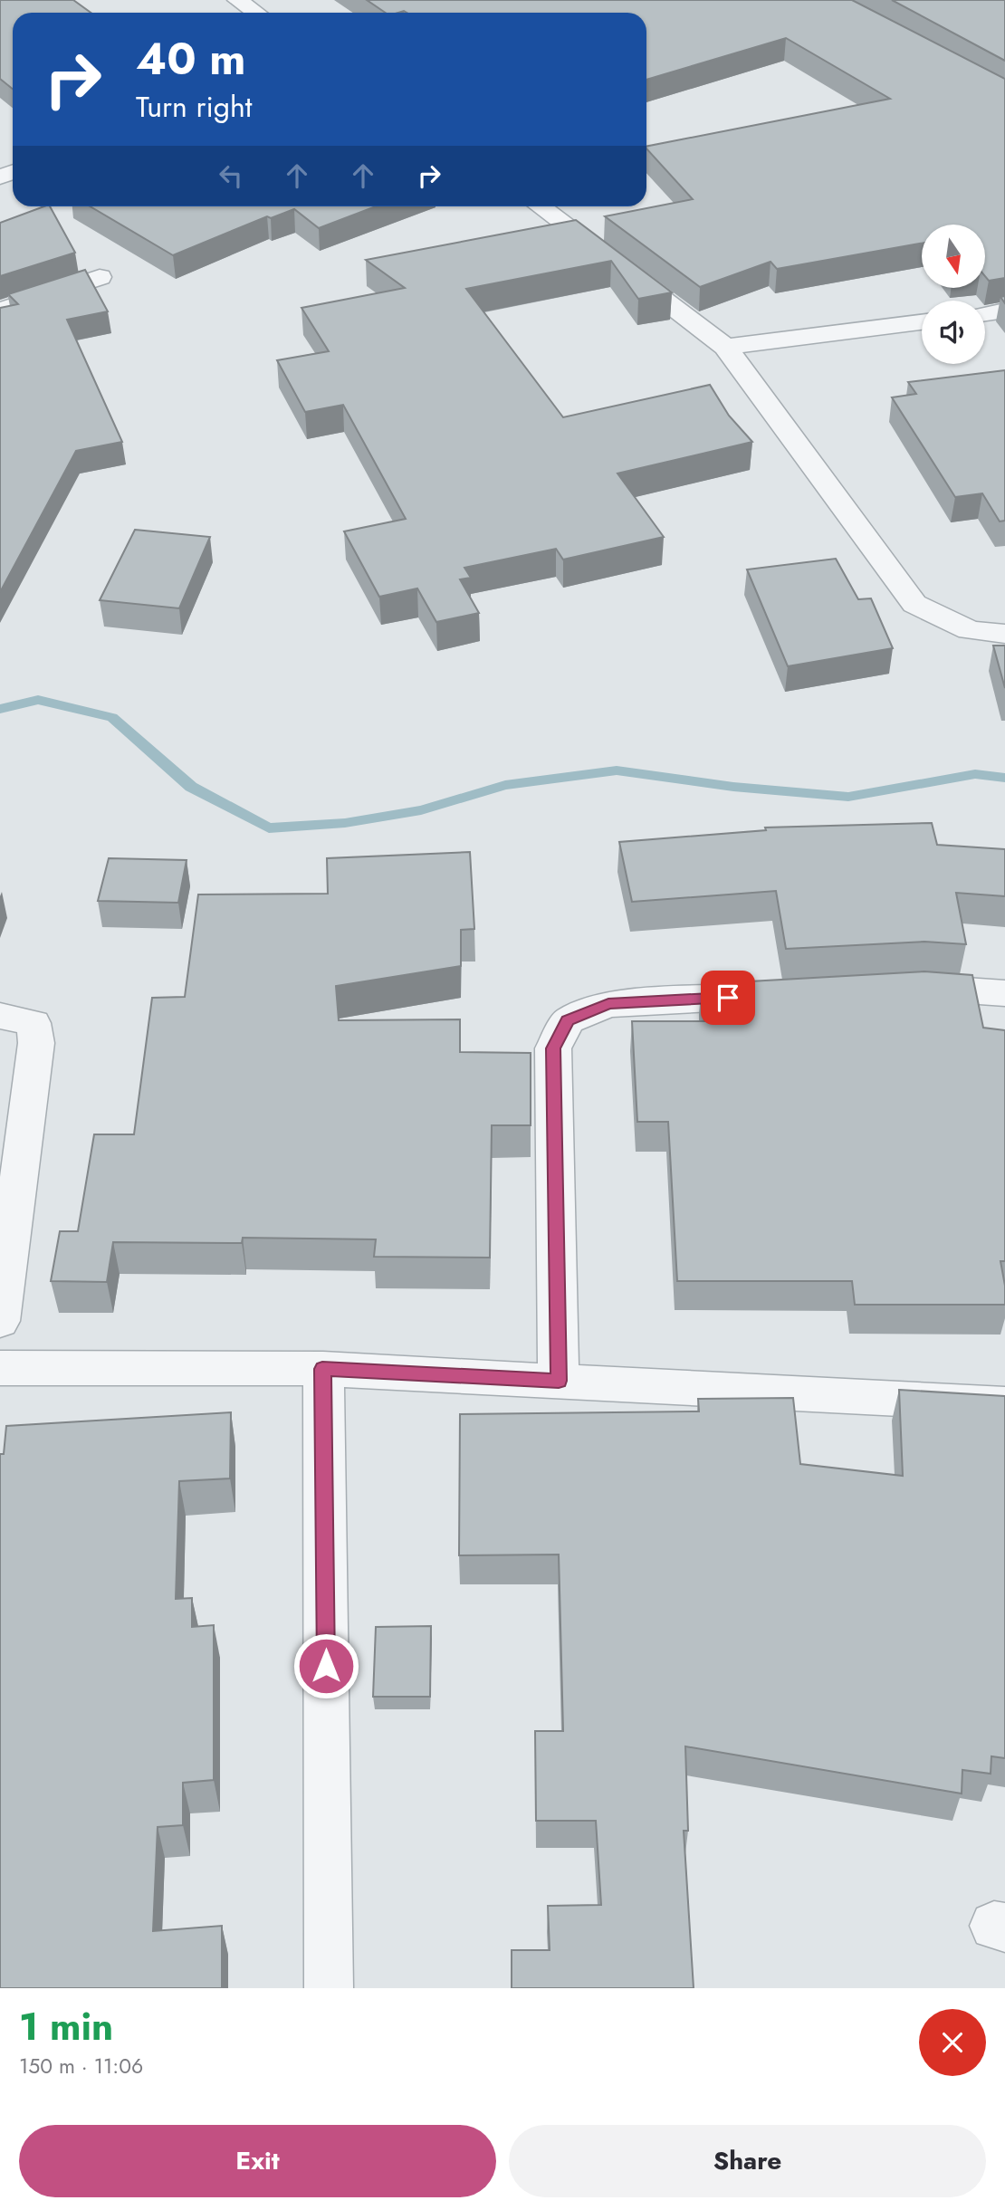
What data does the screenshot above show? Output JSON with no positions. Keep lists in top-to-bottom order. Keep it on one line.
{"north":"bottom","page":{"turn":["40 m","Turn right"],"heading":["1 min","150 m · 11:06"],"buttons":["Exit","Share"]}}
